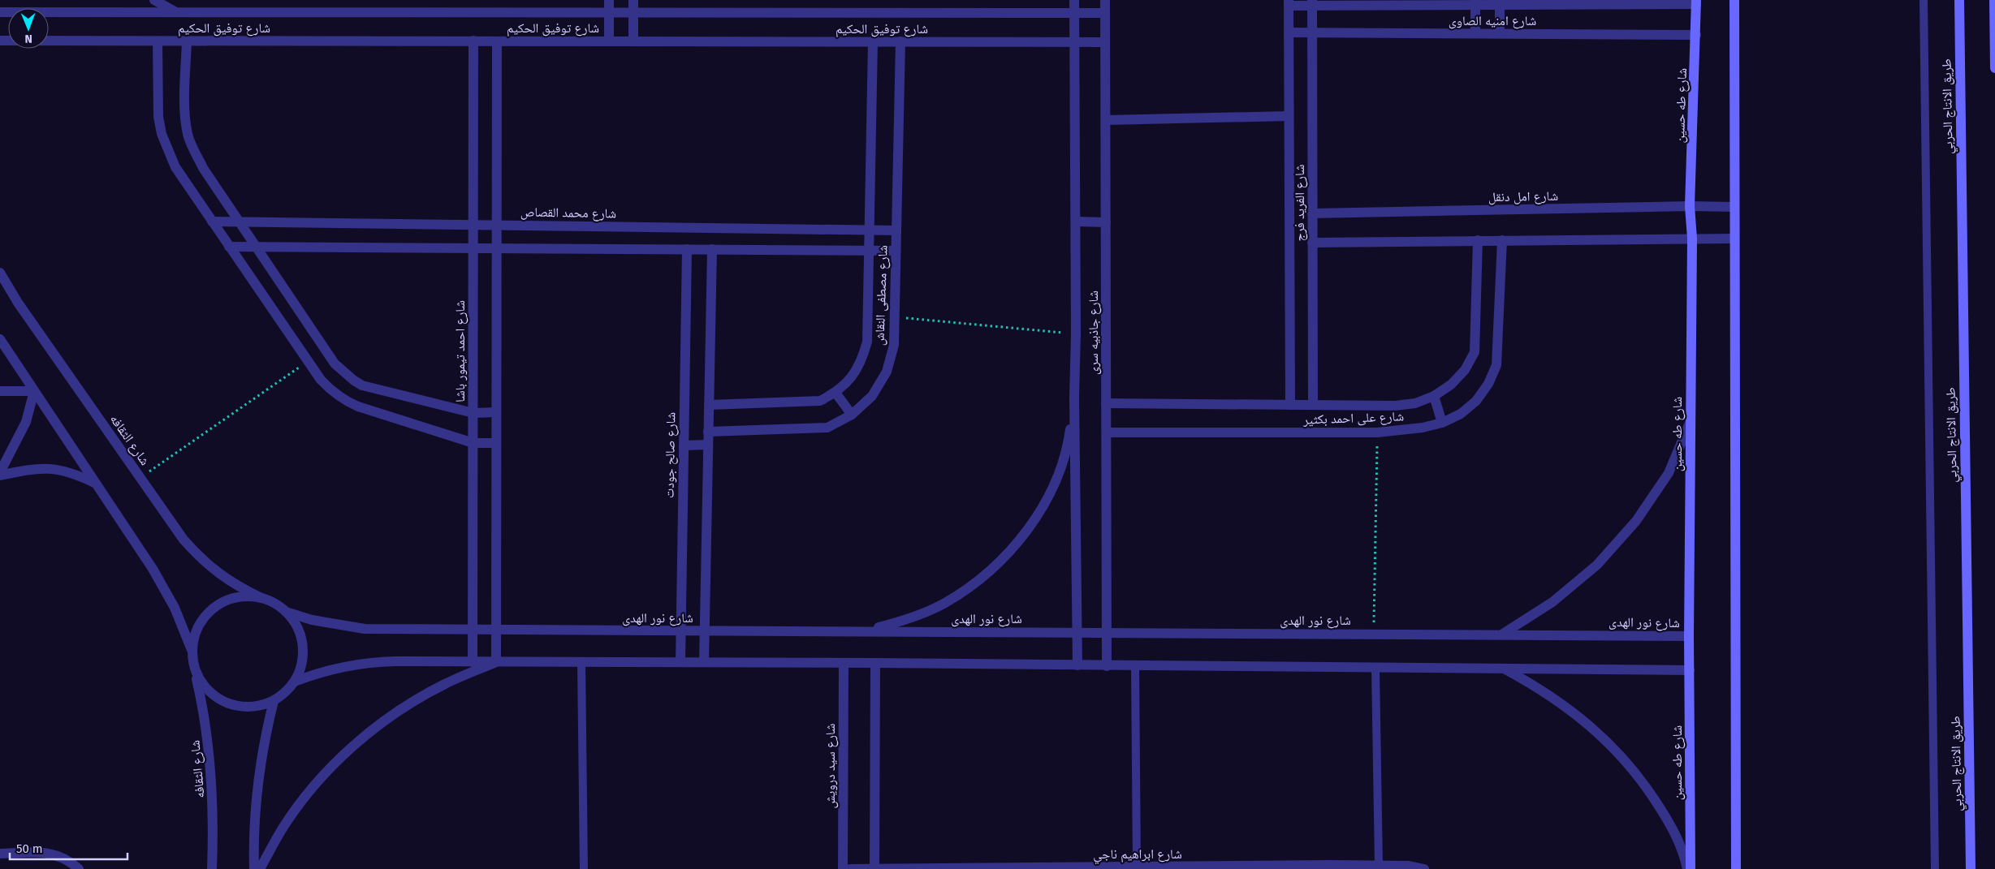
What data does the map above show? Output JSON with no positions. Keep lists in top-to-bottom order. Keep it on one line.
{"streets":{"street":["شارع امنيه الصاوى","شارع توفيق الحكيم","شارع طه حسين","طريق الانتاج الحربي","شارع امل دنقل","شارع الفريد فرج","شارع محمد القصاص","شارع مصطفى النقاش","شارع جاذبيه سرى","شارع احمد تيمور باشا","شارع على احمد بكثير","شارع الثقافه","شارع صالح جودت","شارع نور الهدى","شارع سيد درويش","شارع ابراهيم ناجي"]},"crossings":[["شارع امنيه الصاوى","شارع طه حسين"],["شارع امنيه الصاوى","شارع الفريد فرج"],["شارع توفيق الحكيم","شارع مصطفى النقاش"],["شارع توفيق الحكيم","شارع جاذبيه سرى"],["شارع توفيق الحكيم","شارع احمد تيمور باشا"],["شارع طه حسين","شارع امل دنقل"],["شارع طه حسين","شارع نور الهدى"],["شارع امل دنقل","شارع الفريد فرج"],["شارع الفريد فرج","شارع على احمد بكثير"],["شارع محمد القصاص","شارع مصطفى النقاش"],["شارع محمد القصاص","شارع احمد تيمور باشا"],["شارع جاذبيه سرى","شارع على احمد بكثير"],["شارع جاذبيه سرى","شارع نور الهدى"],["شارع احمد تيمور باشا","شارع نور الهدى"],["شارع الثقافه","شارع نور الهدى"],["شارع صالح جودت","شارع نور الهدى"]],"scale_bar":"50 m","north":"bottom"}
